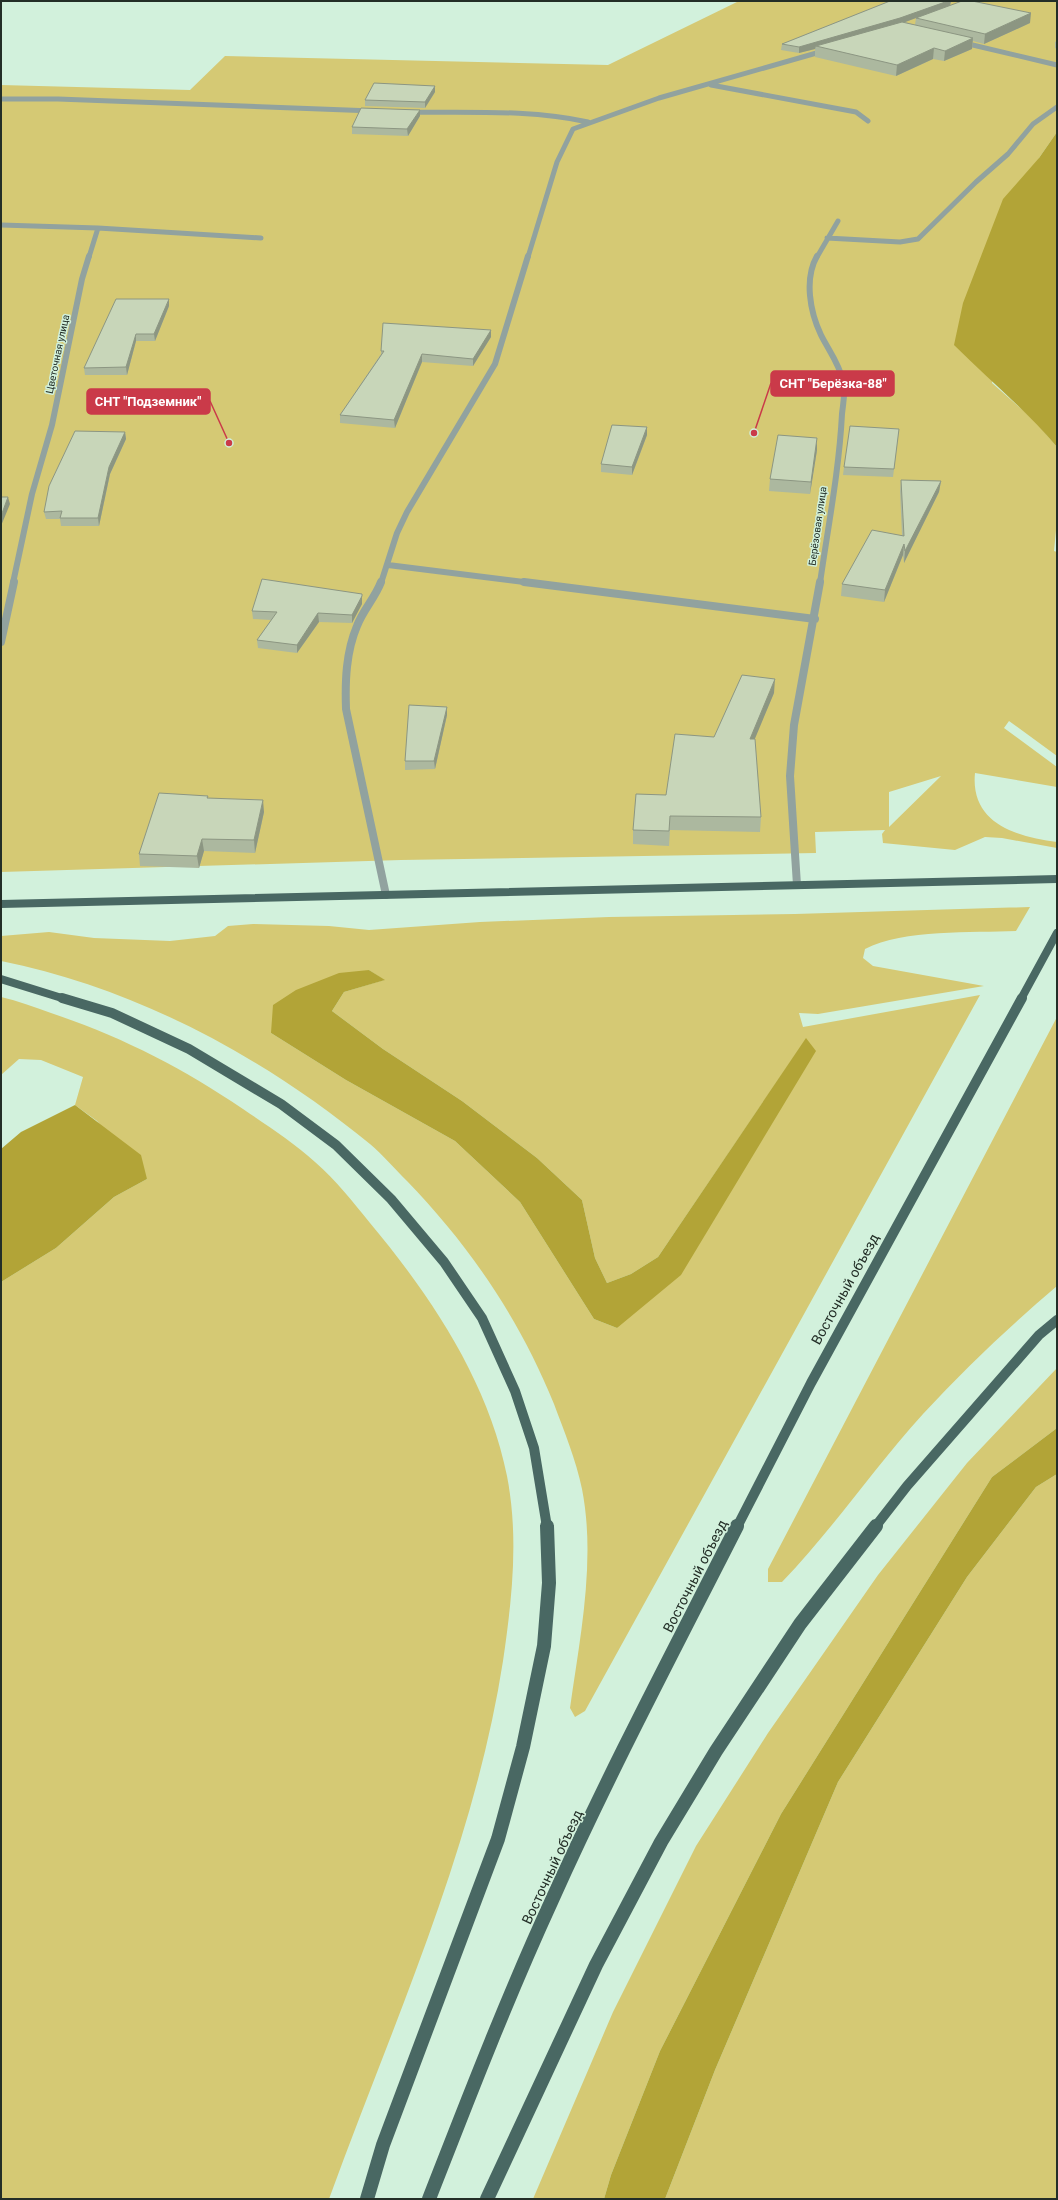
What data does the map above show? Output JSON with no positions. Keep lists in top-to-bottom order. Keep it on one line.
{"streets":{"main road":["Восточный объезд"],"street":["Цветочная улица","Берёзовая улица"]},"places":["СНТ \"Берёзка-88\"","СНТ \"Подземник\""]}
